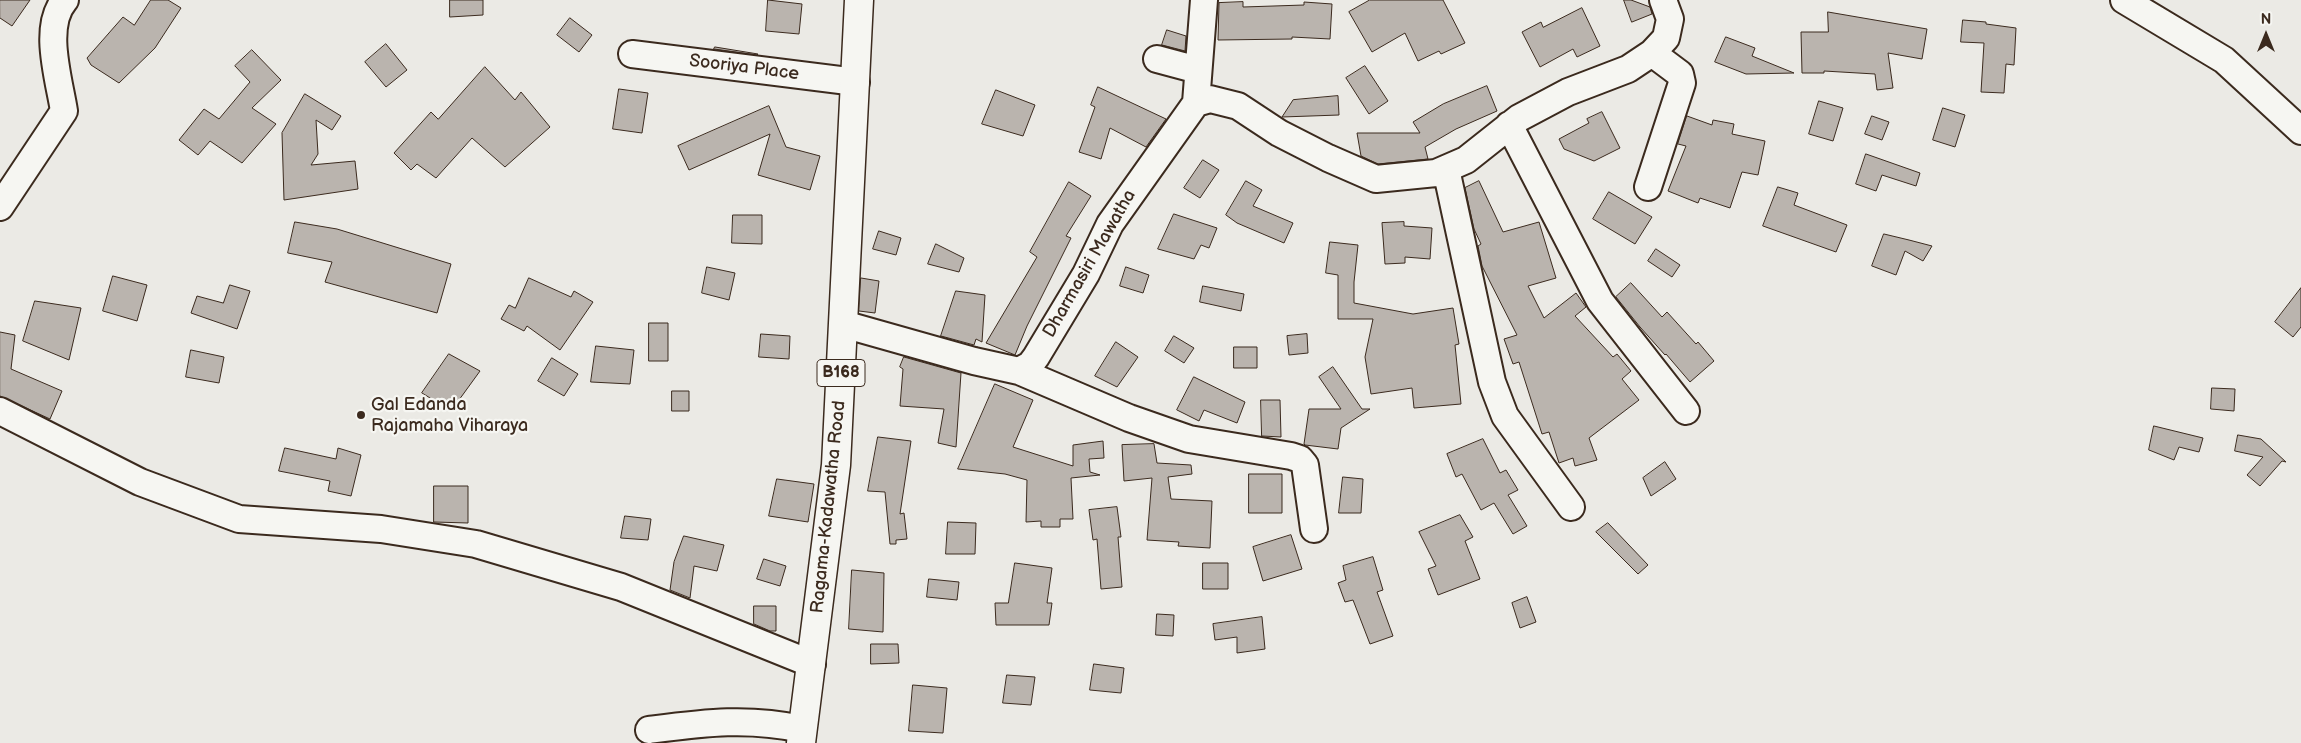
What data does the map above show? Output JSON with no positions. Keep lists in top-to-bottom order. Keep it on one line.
{"streets":{"main road":["B168","Ragama-Kadawatha Road"],"street":["Sooriya Place","Dharmasiri Mawatha"]},"crossings":[["Sooriya Place","Ragama-Kadawatha Road"]],"places":["Gal Edanda Rajamaha Viharaya"],"north":"top"}
